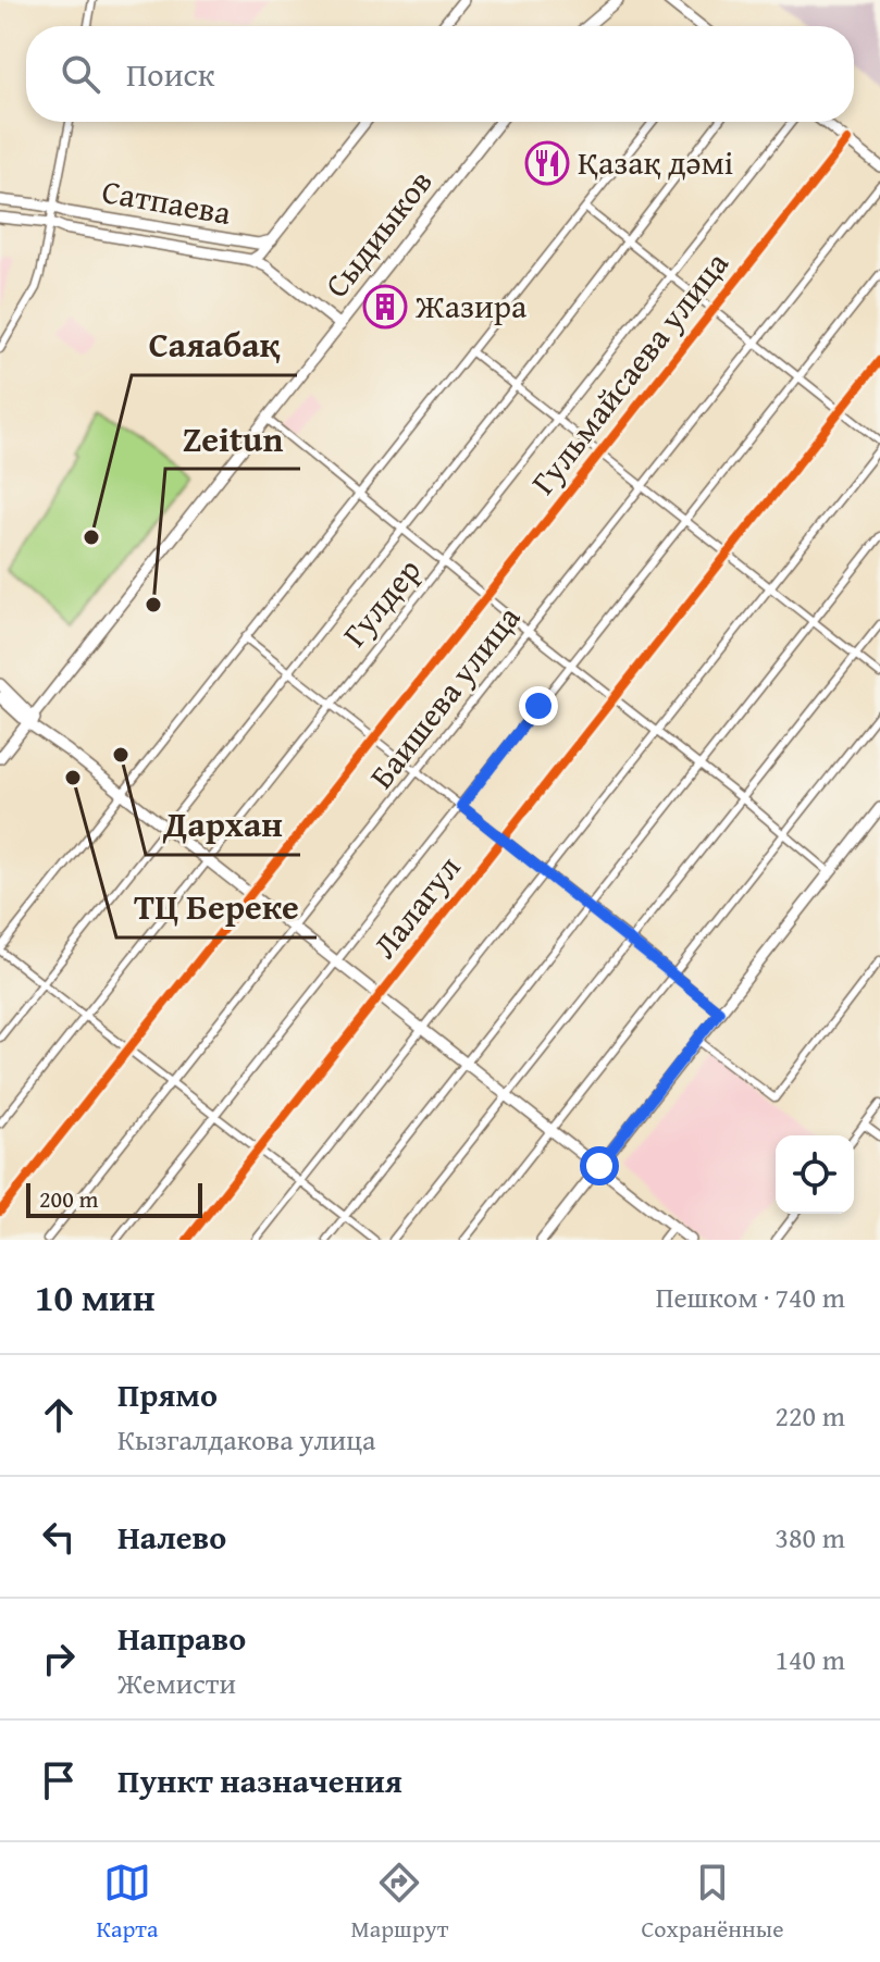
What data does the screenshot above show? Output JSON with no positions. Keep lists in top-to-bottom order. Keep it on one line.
{"streets":{"street":["Сатпаева","Сыдиыков","Гульмайсаева улица","Гулдер","Баишева улица","Лалагул"]},"places":{"restaurant":["Қазақ дәмі"],"building":["Жазира"],"other":["Саяабақ","Zeitun","Дархан","ТЦ Береке"]},"scale_bar":"200 m","page":{"search":"Поиск","scale":"200 m","heading":["10 мин","Пешком · 740 m"],"list":[["Прямо","Кызгалдакова улица","220 m"],["Налево","380 m"],["Направо","Жемисти","140 m"],"Пункт назначения"],"nav":["Карта","Маршрут","Сохранённые"]}}
